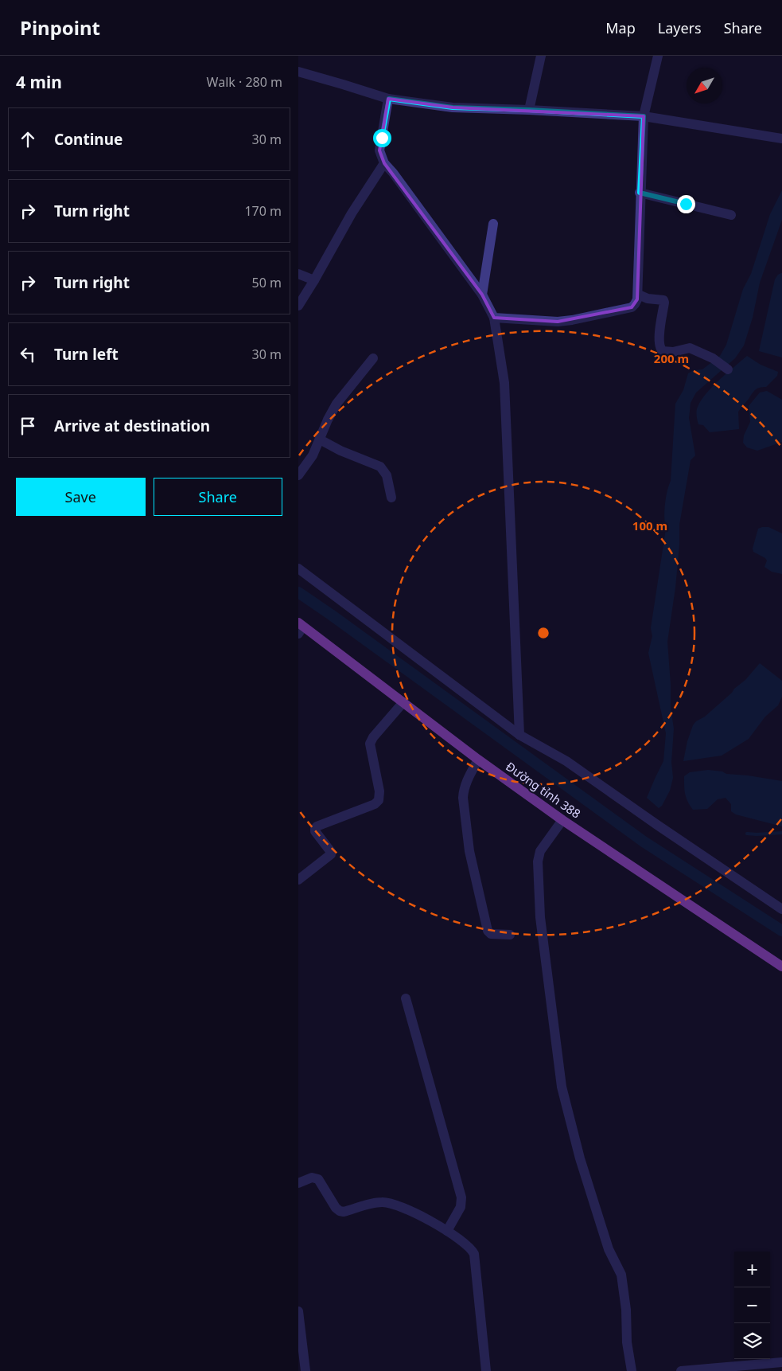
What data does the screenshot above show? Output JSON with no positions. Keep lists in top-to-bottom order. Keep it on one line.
{"streets":{"main road":["Đường tỉnh 388"]},"north":"bottom left","page":{"header":"Pinpoint","nav":["Map","Layers","Share"],"heading":["4 min","Walk · 280 m"],"list":[["Continue","30 m"],["Turn right","170 m"],["Turn right","50 m"],["Turn left","30 m"],"Arrive at destination"],"buttons":["Save","Share"],"map_buttons":["+","−"]},"rings":["200 m","100 m"]}
